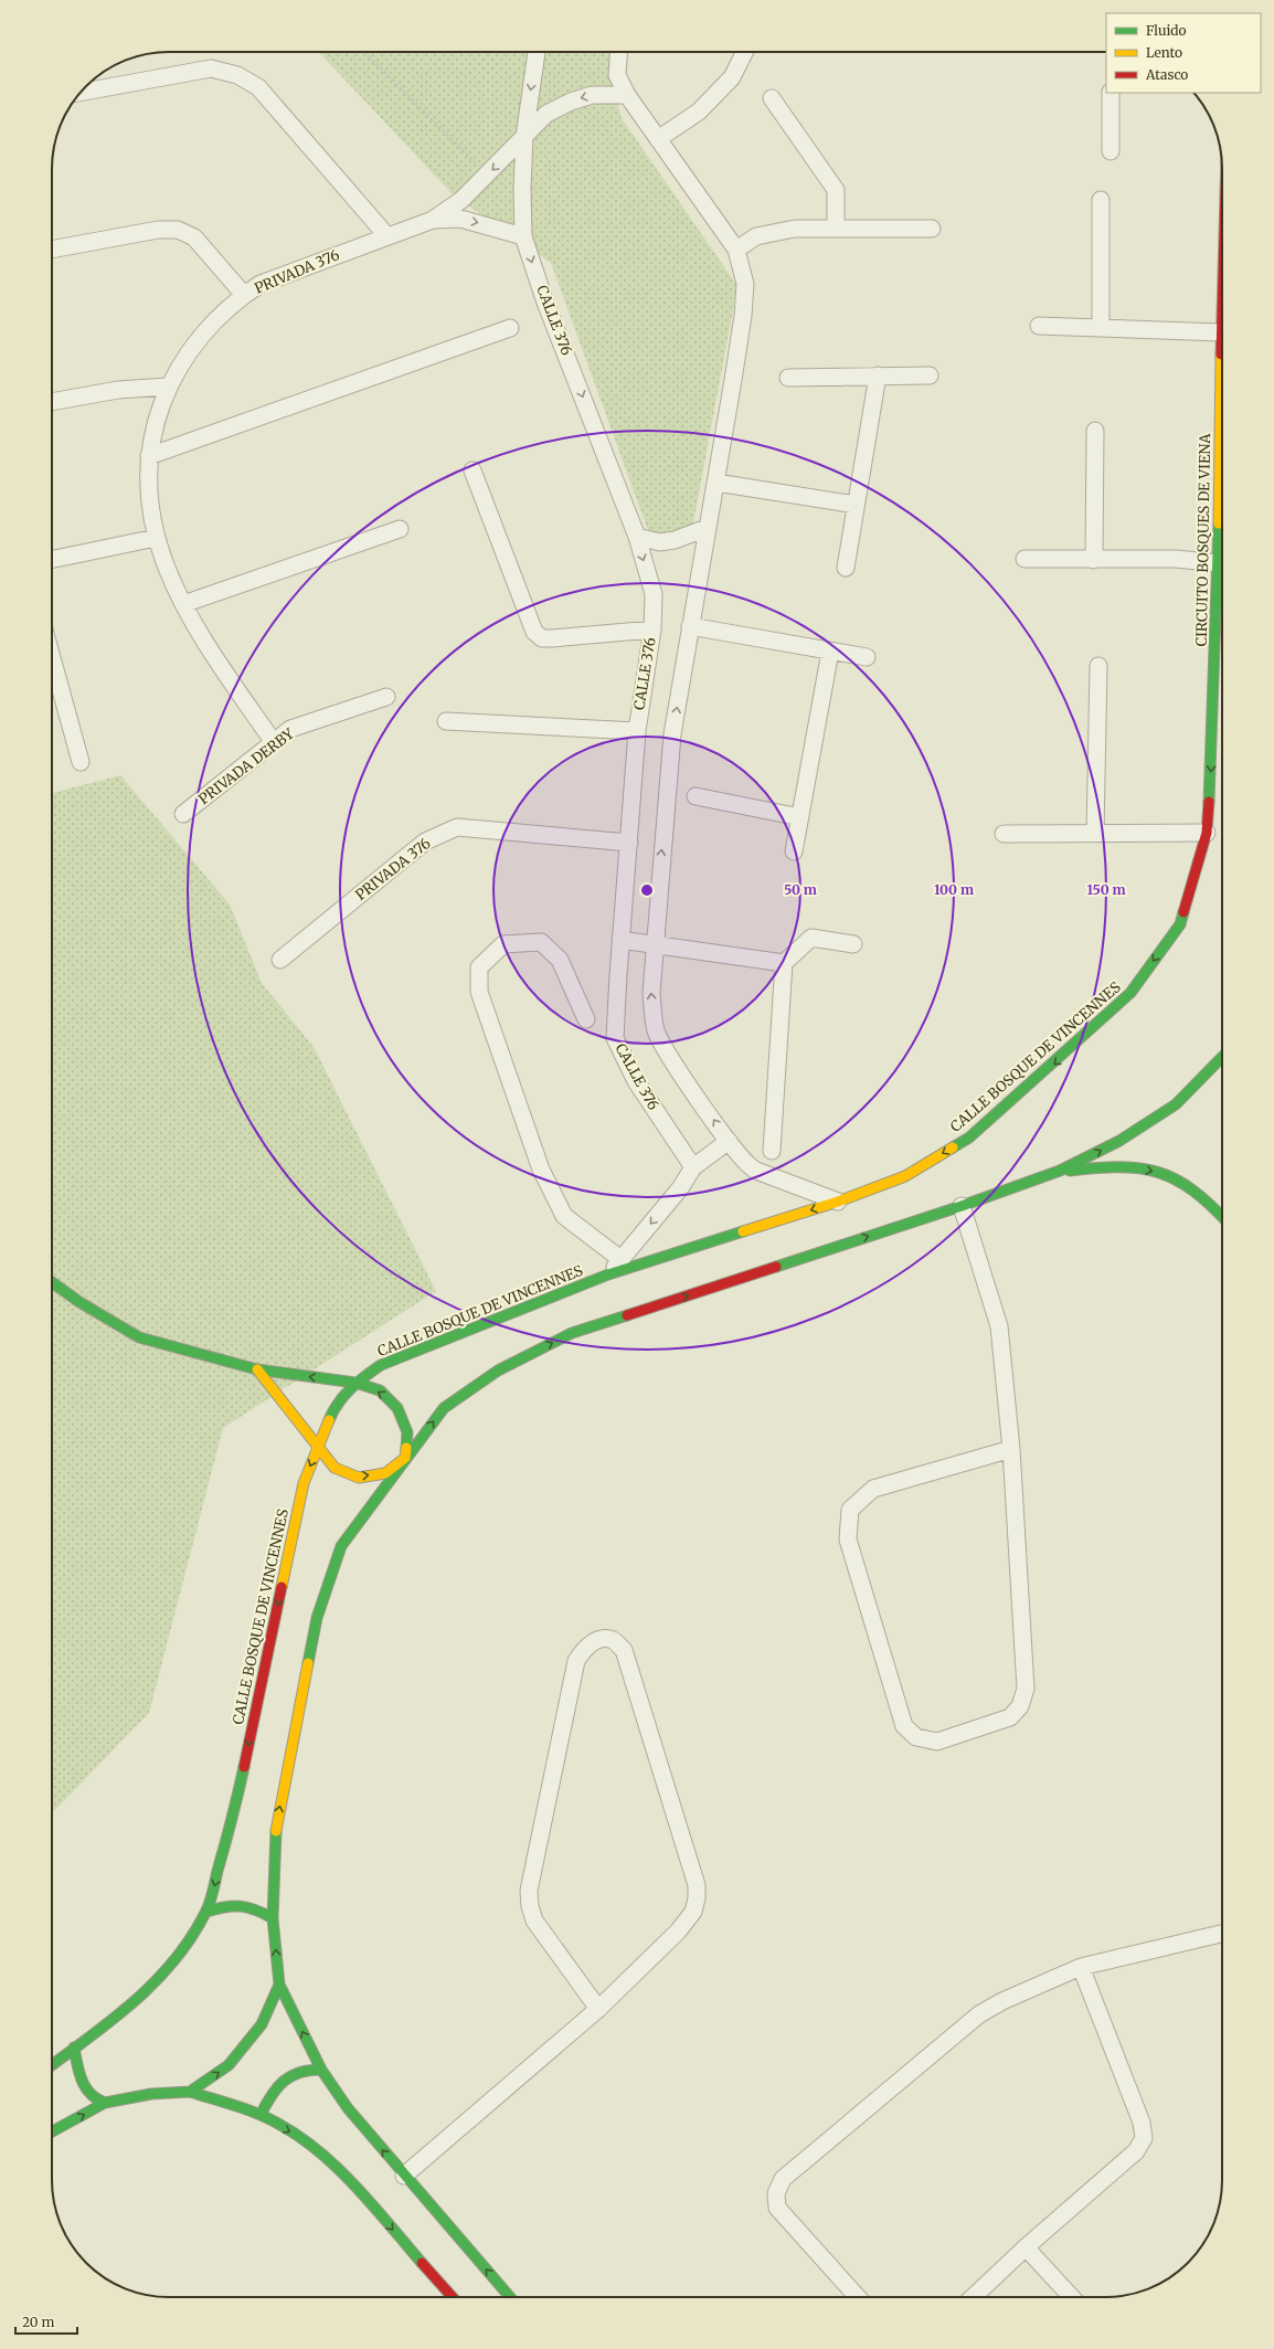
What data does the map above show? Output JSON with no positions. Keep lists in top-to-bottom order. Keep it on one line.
{"streets":{"main road":["CIRCUITO BOSQUES DE VIENA","CALLE BOSQUE DE VINCENNES"],"street":["PRIVADA 376","CALLE 376","PRIVADA DERBY"]},"crossings":[["PRIVADA 376","CALLE 376"],["PRIVADA 376","PRIVADA DERBY"],["CIRCUITO BOSQUES DE VIENA","CALLE BOSQUE DE VINCENNES"]],"one_way":["CIRCUITO BOSQUES DE VIENA","CALLE BOSQUE DE VINCENNES"],"legend":["Fluido","Lento","Atasco"],"scale_bar":"20 m","rings":["50 m","100 m","150 m"]}
